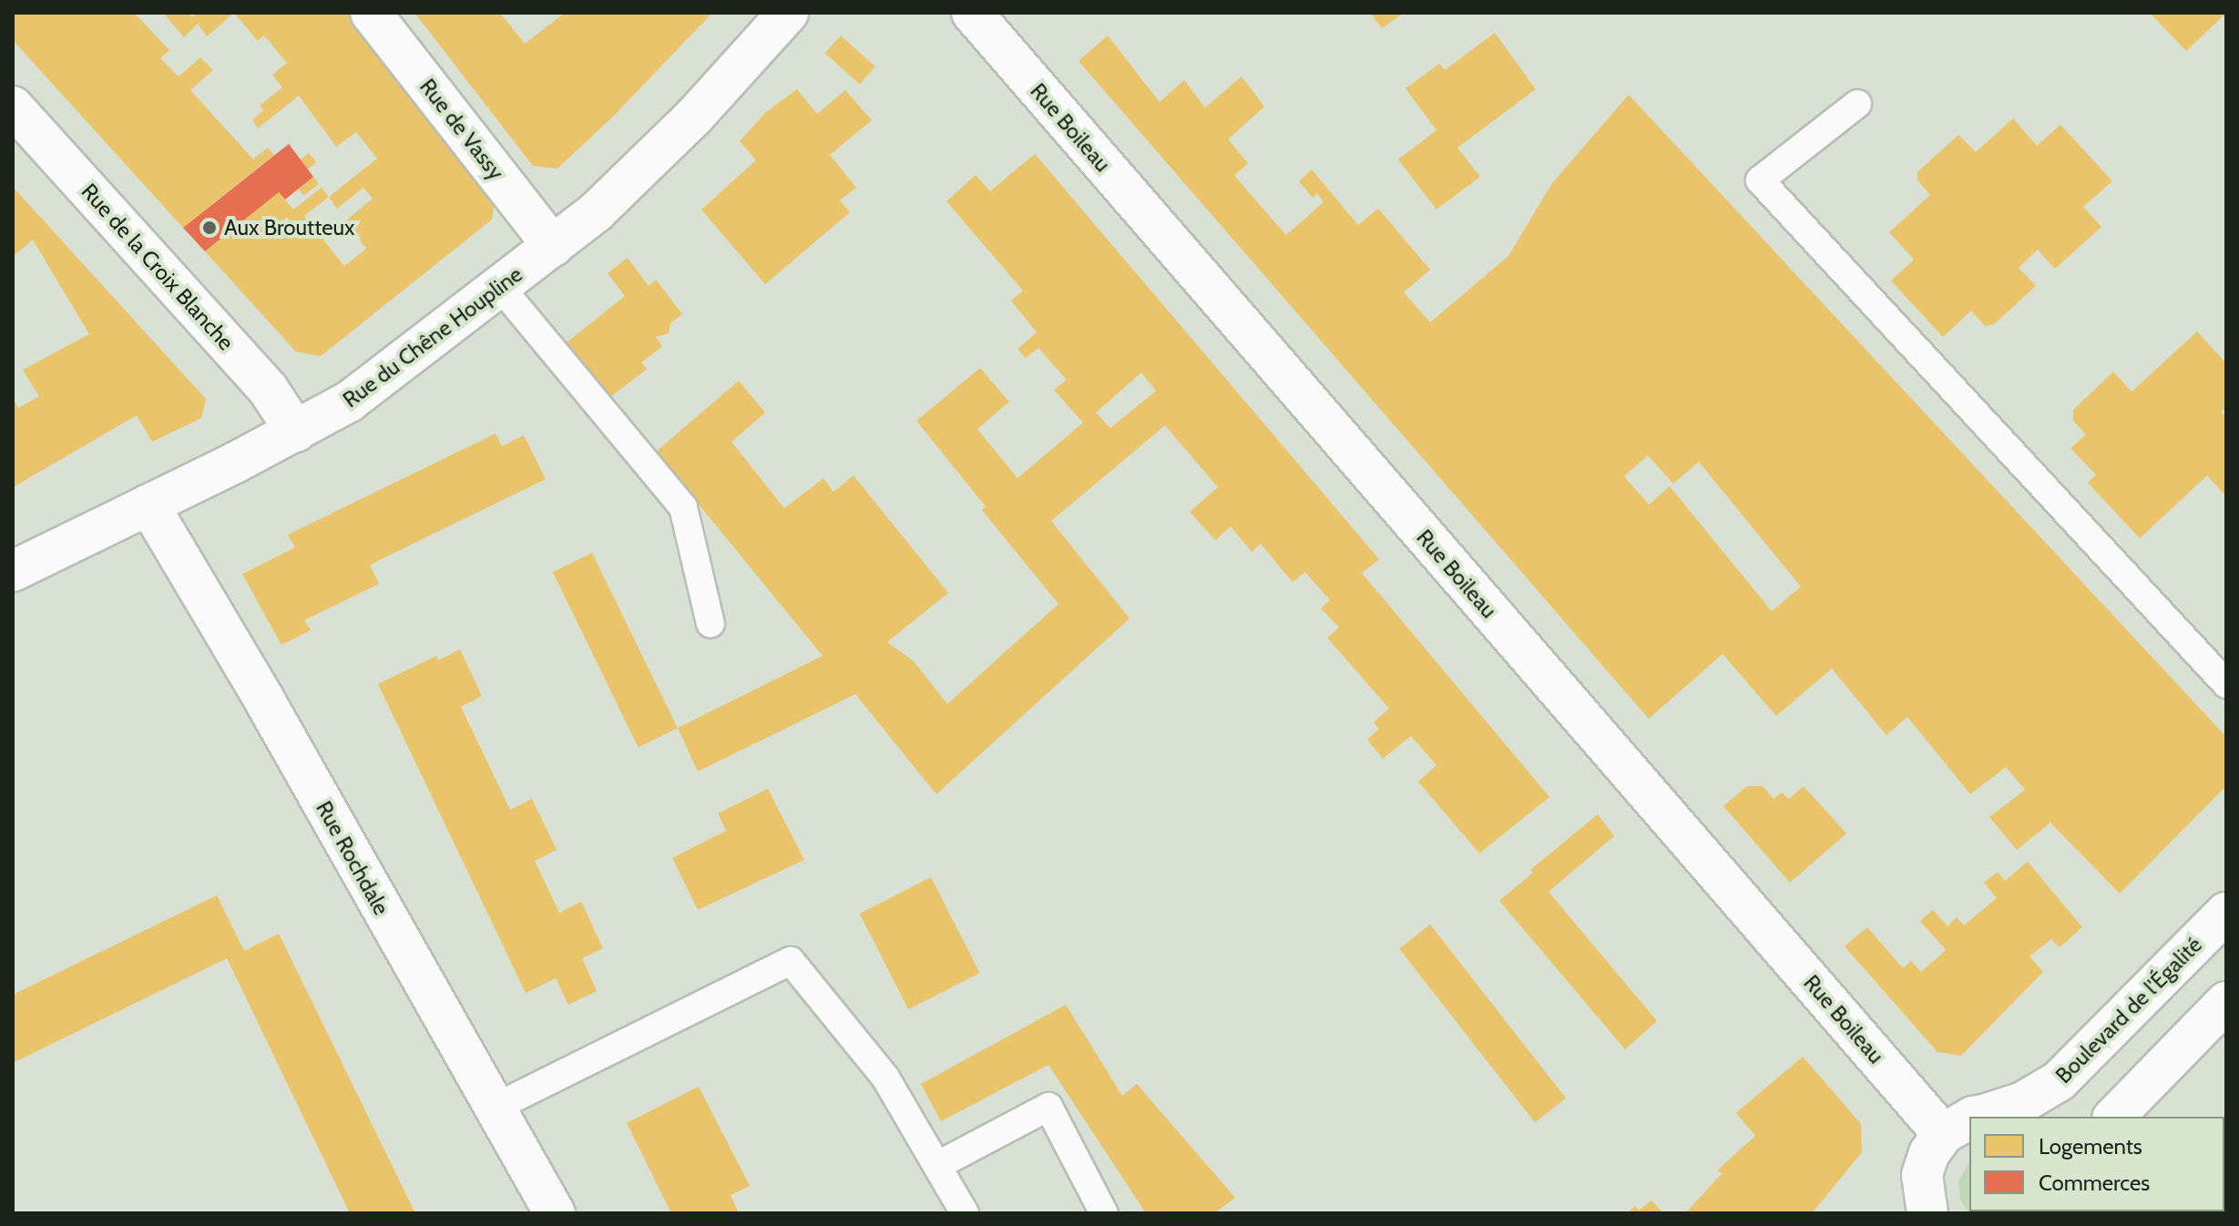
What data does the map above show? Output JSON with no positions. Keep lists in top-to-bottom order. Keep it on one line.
{"streets":{"street":["Rue Boileau","Rue de Vassy","Rue de la Croix Blanche","Rue du Chêne Houpline","Rue Rochdale","Boulevard de l'Égalité"]},"crossings":[["Rue Boileau","Boulevard de l'Égalité"],["Rue de Vassy","Rue du Chêne Houpline"],["Rue de la Croix Blanche","Rue du Chêne Houpline"],["Rue du Chêne Houpline","Rue Rochdale"]],"places":["Aux Broutteux"],"legend":["Logements","Commerces"]}
